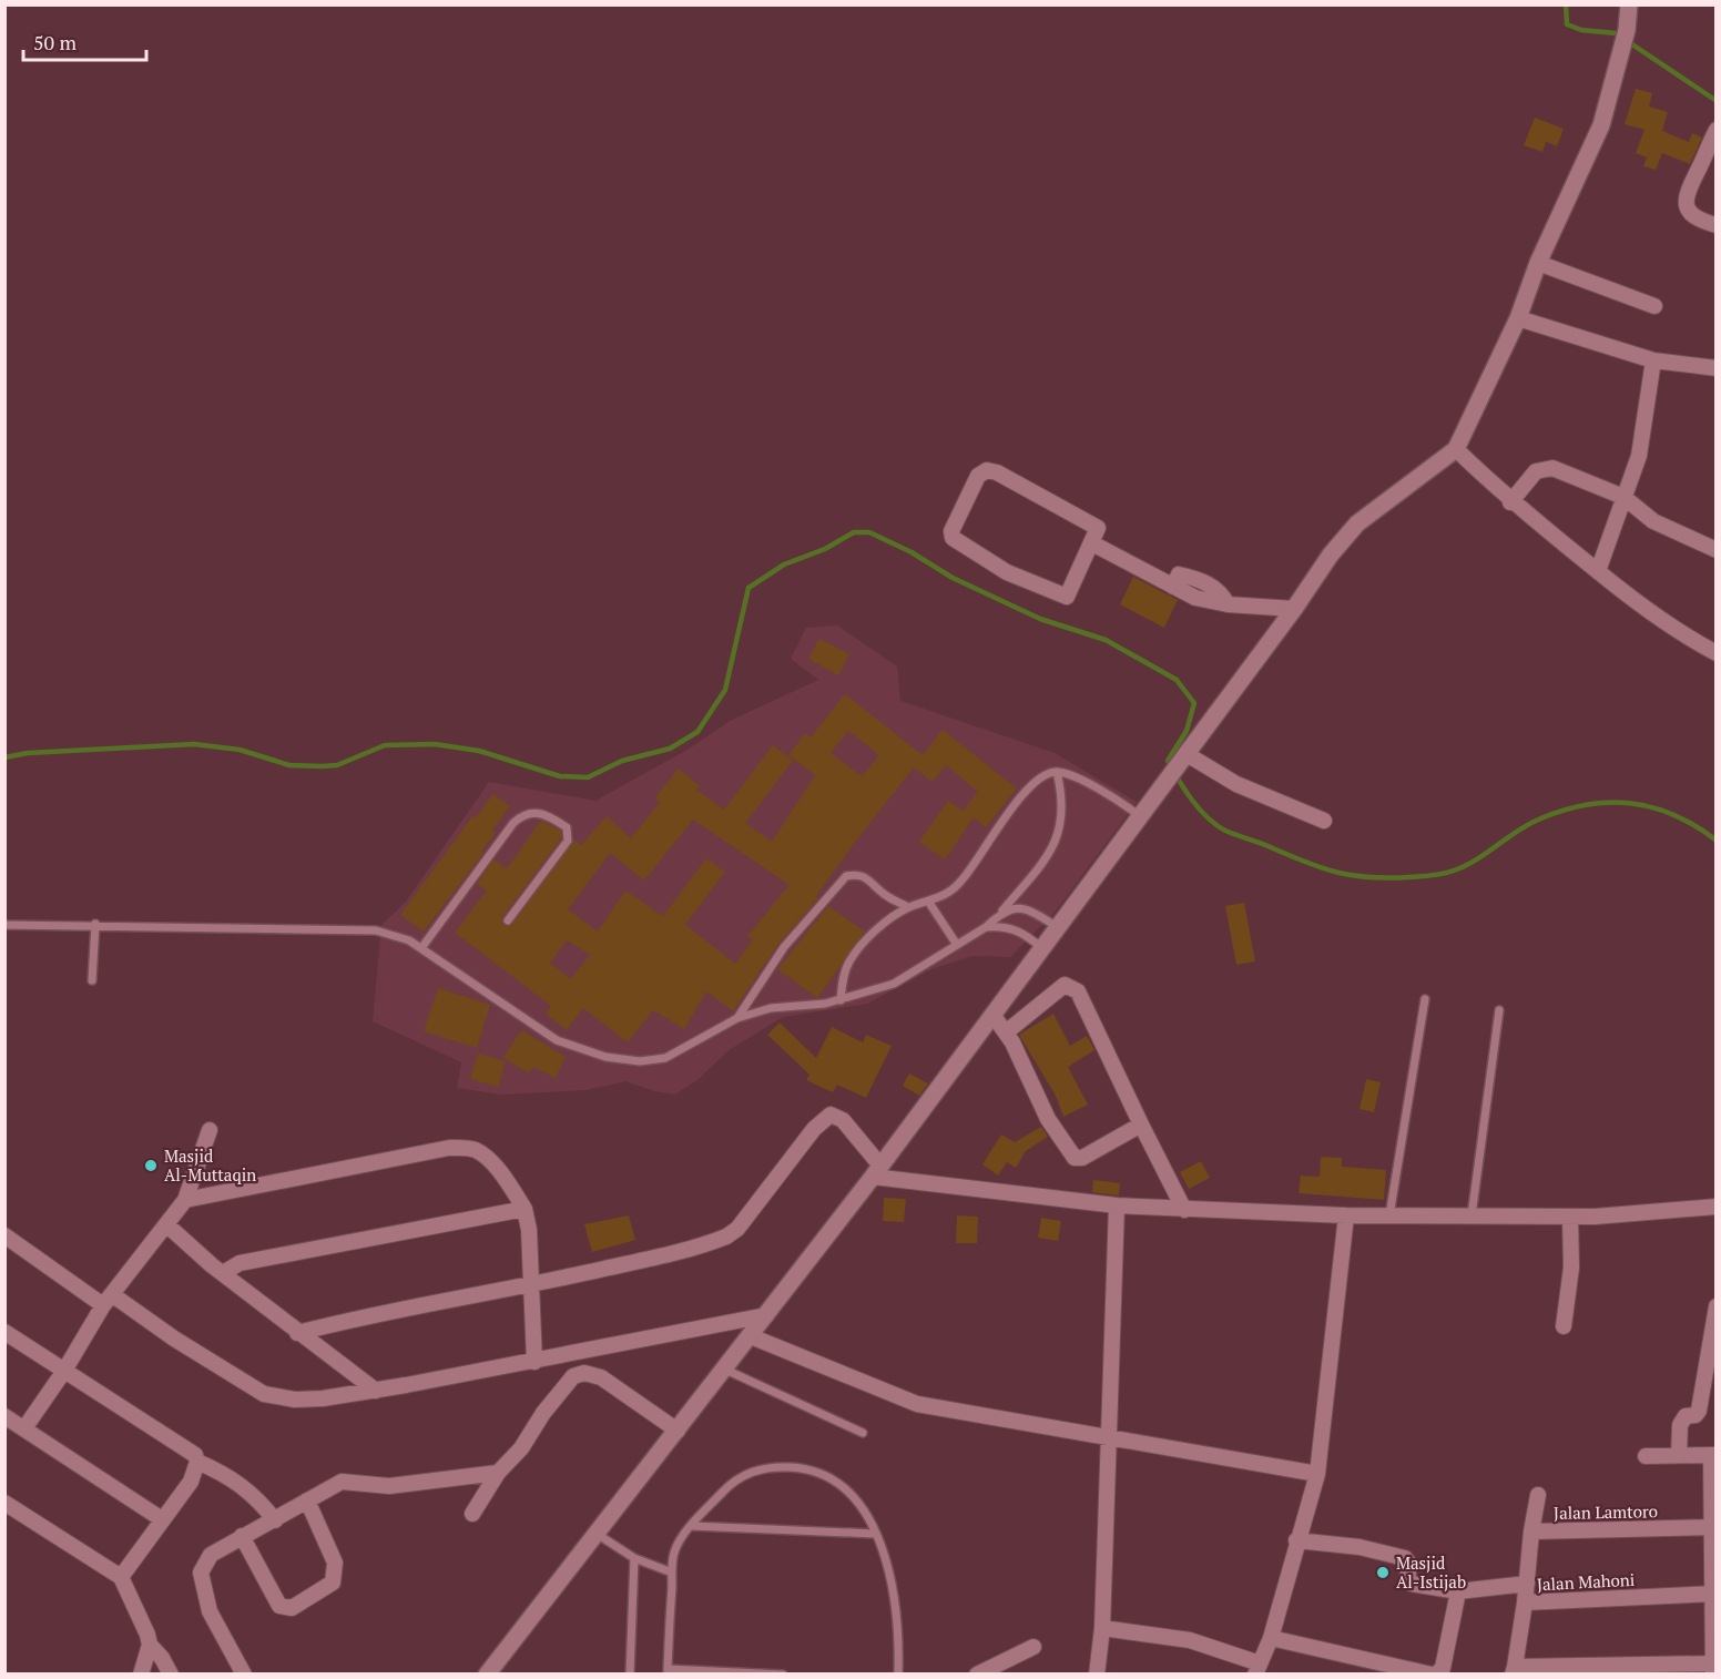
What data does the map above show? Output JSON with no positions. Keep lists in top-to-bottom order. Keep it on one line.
{"streets":{"street":["Jalan Lamtoro","Jalan Mahoni"]},"crossings":[["Jalan Lamtoro","Jalan Mahoni"]],"places":["Masjid Al-Muttaqin","Masjid Al-Istijab"],"scale_bar":"50 m"}
